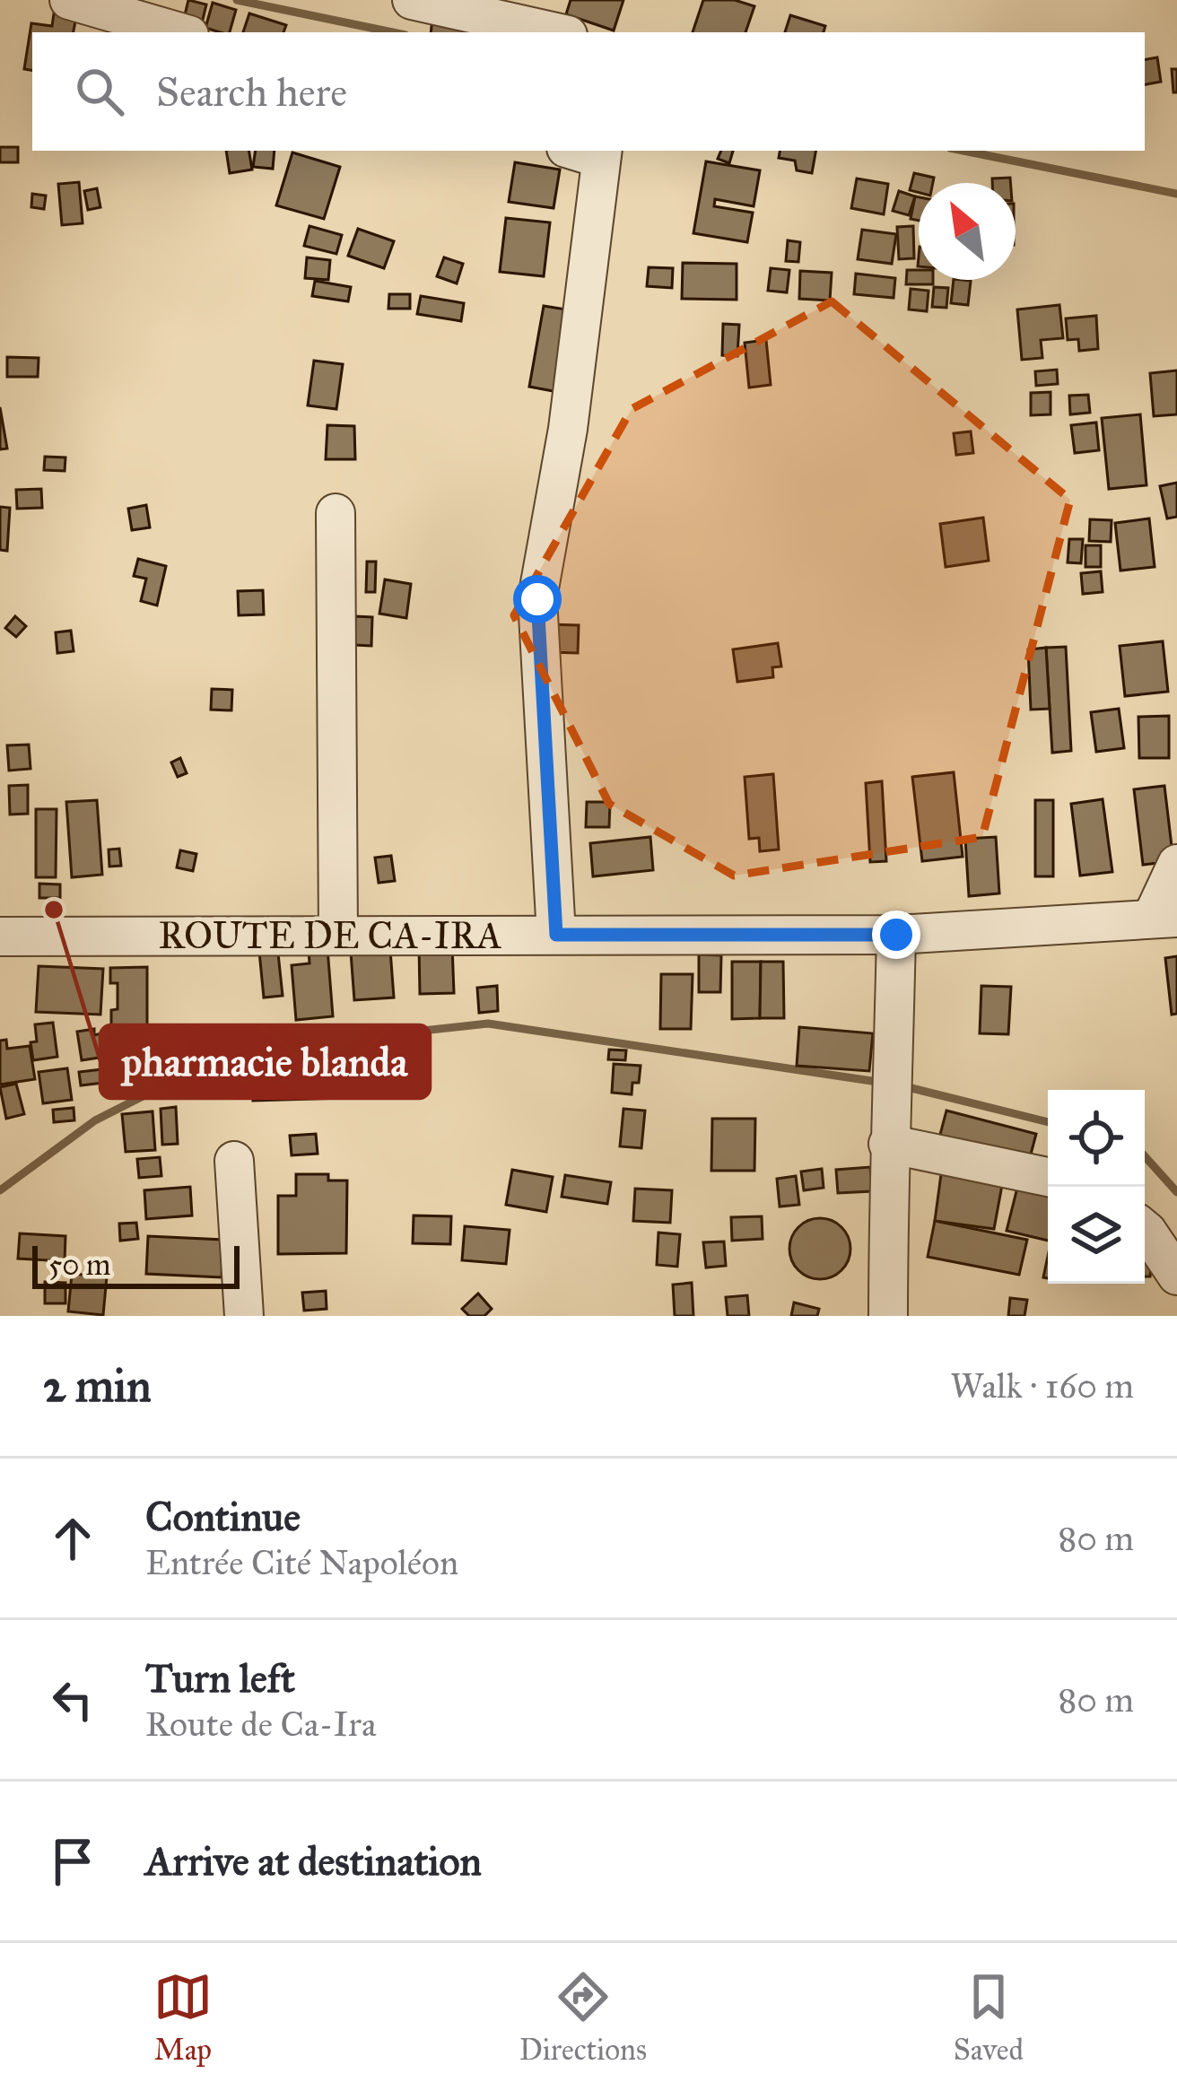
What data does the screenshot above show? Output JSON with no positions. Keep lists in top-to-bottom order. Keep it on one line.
{"streets":{"street":["ROUTE DE CA-IRA"]},"places":["pharmacie blanda"],"scale_bar":"50 m","north":"top left","page":{"search":"Search here","scale":"50 m","heading":["2 min","Walk · 160 m"],"list":[["Continue","Entrée Cité Napoléon","80 m"],["Turn left","Route de Ca-Ira","80 m"],"Arrive at destination"],"nav":["Map","Directions","Saved"]}}
